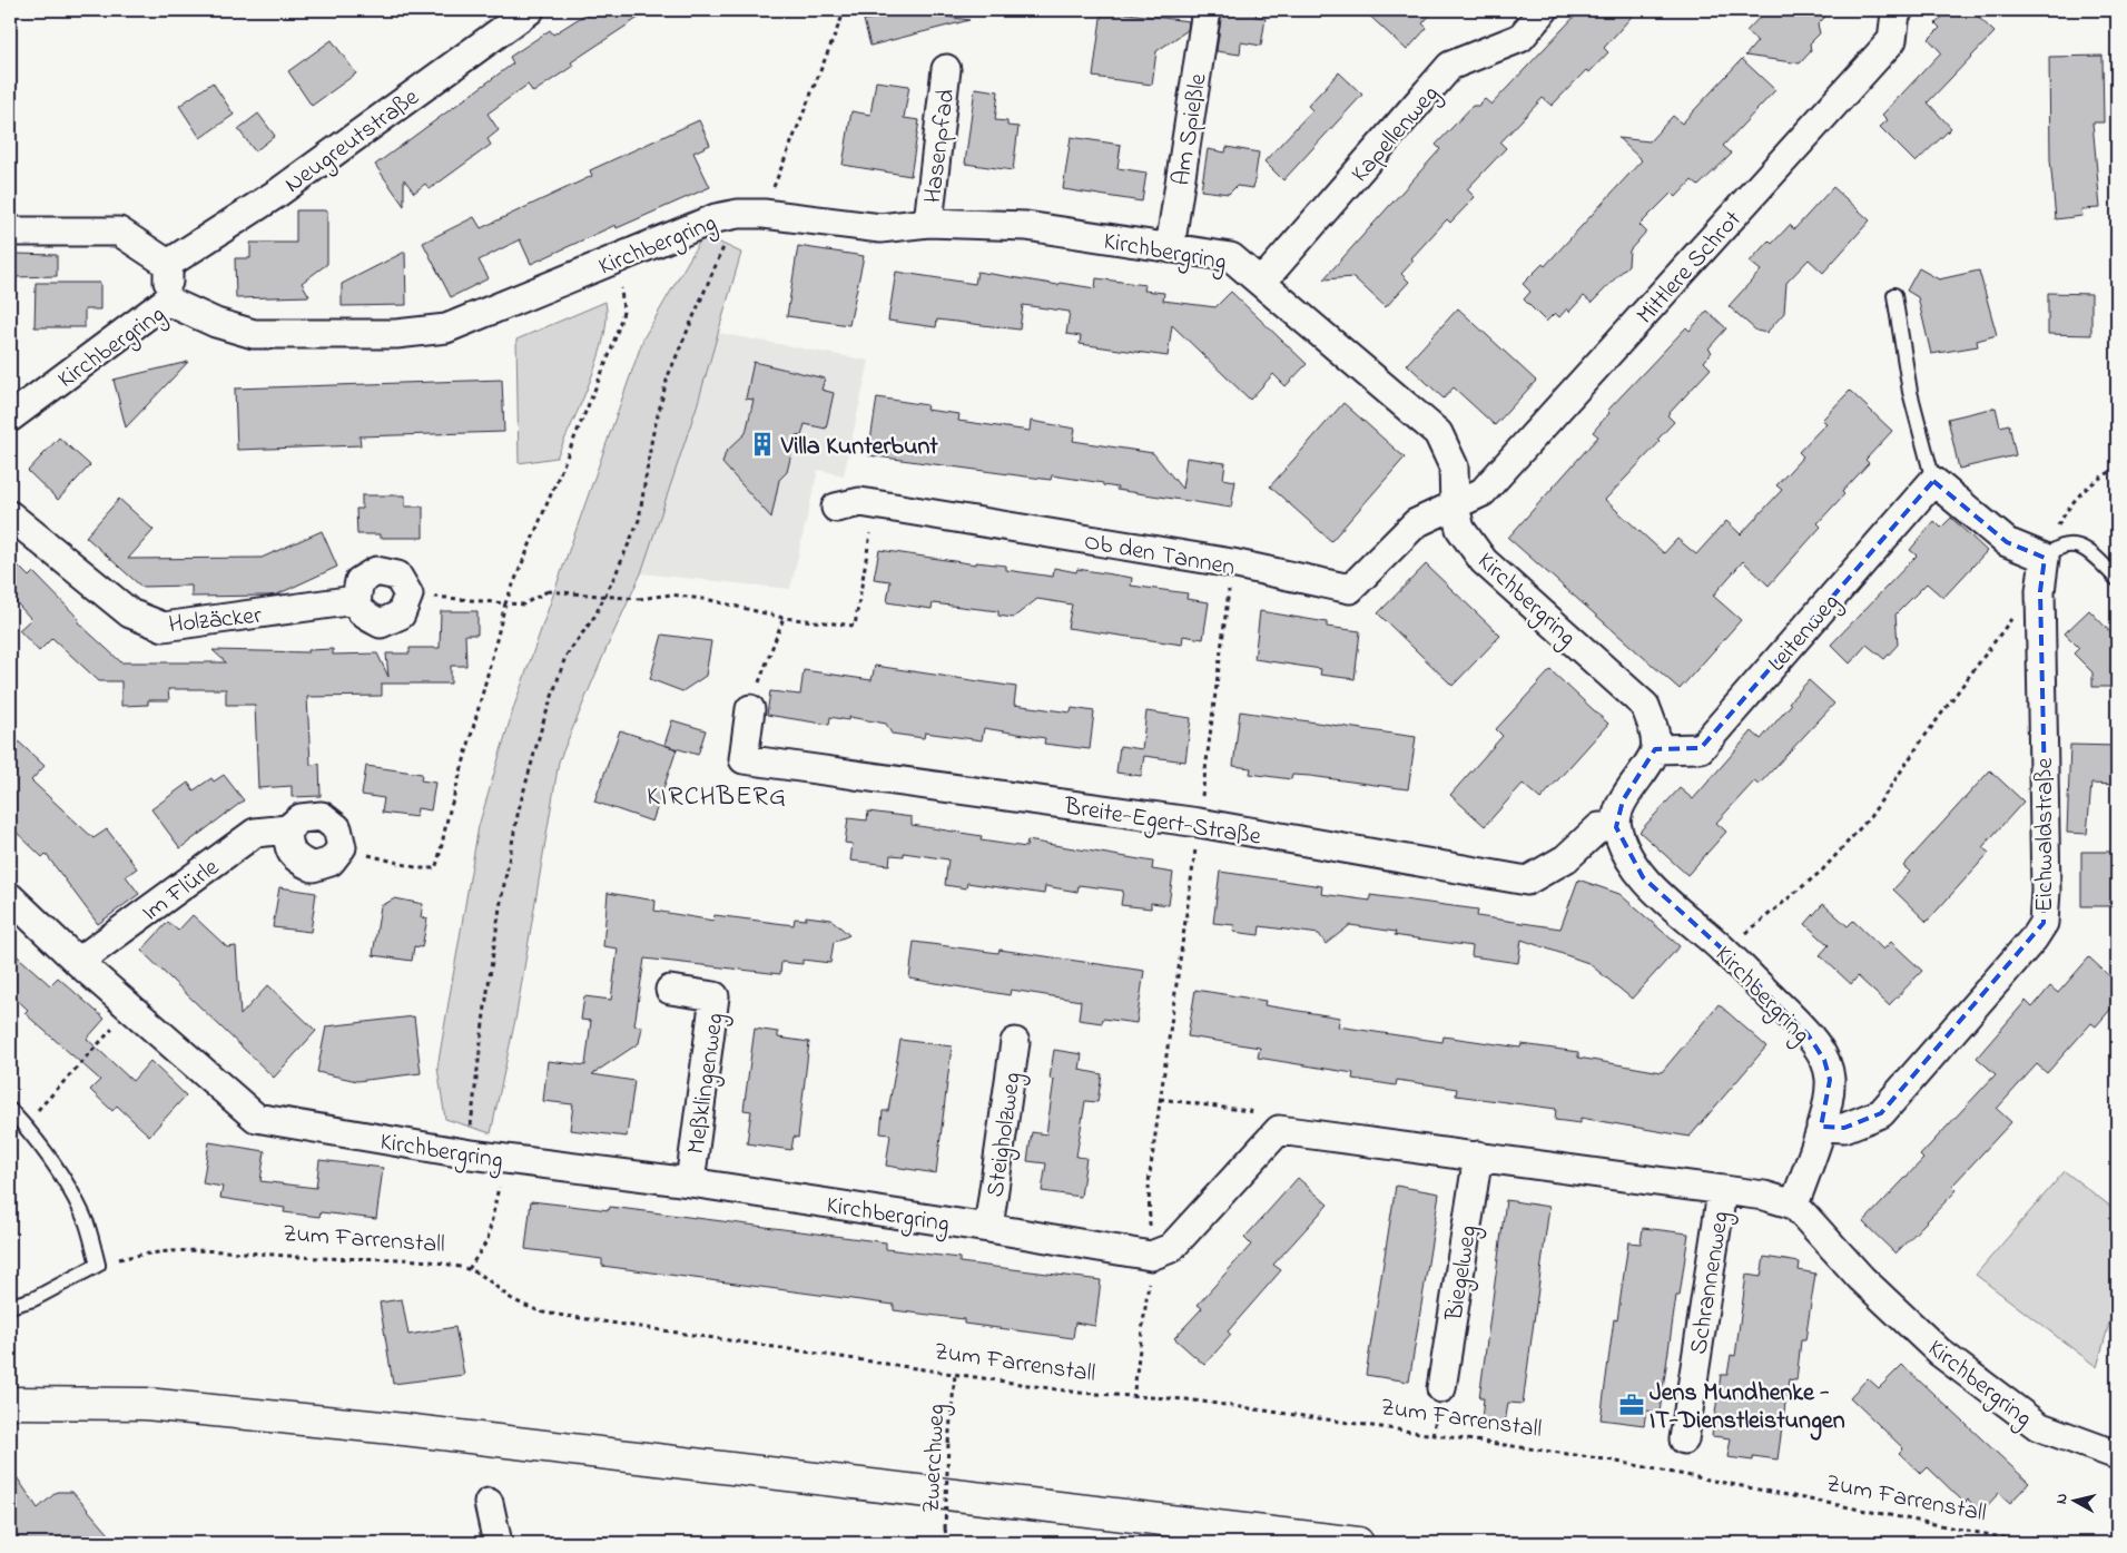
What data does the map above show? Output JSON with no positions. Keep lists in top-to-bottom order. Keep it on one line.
{"streets":{"street":["Am Spießle","Kapellenweg","Neugreutstraße","Hasenpfad","Kirchbergring","Mittlere Schrot","Ob den Tannen","Holzäcker","Leitenweg","Breite-Egert-Straße","Eichwaldstraße","Im Flürle","Meßklingenweg","Steigholzweg","Biegelweg","Schrannenweg"],"path":["Zum Farrenstall","Zwerchweg"]},"crossings":[["Am Spießle","Kirchbergring"],["Kapellenweg","Kirchbergring"],["Hasenpfad","Kirchbergring"],["Kirchbergring","Mittlere Schrot"],["Kirchbergring","Ob den Tannen"],["Kirchbergring","Leitenweg"],["Kirchbergring","Breite-Egert-Straße"],["Kirchbergring","Eichwaldstraße"],["Kirchbergring","Im Flürle"],["Kirchbergring","Meßklingenweg"],["Kirchbergring","Steigholzweg"],["Mittlere Schrot","Ob den Tannen"],["Zum Farrenstall","Zwerchweg"]],"districts":["KIRCHBERG"],"places":{"building":["Villa Kunterbunt"],"office":["Jens Mundhenke - IT-Dienstleistungen"]},"north":"left"}
